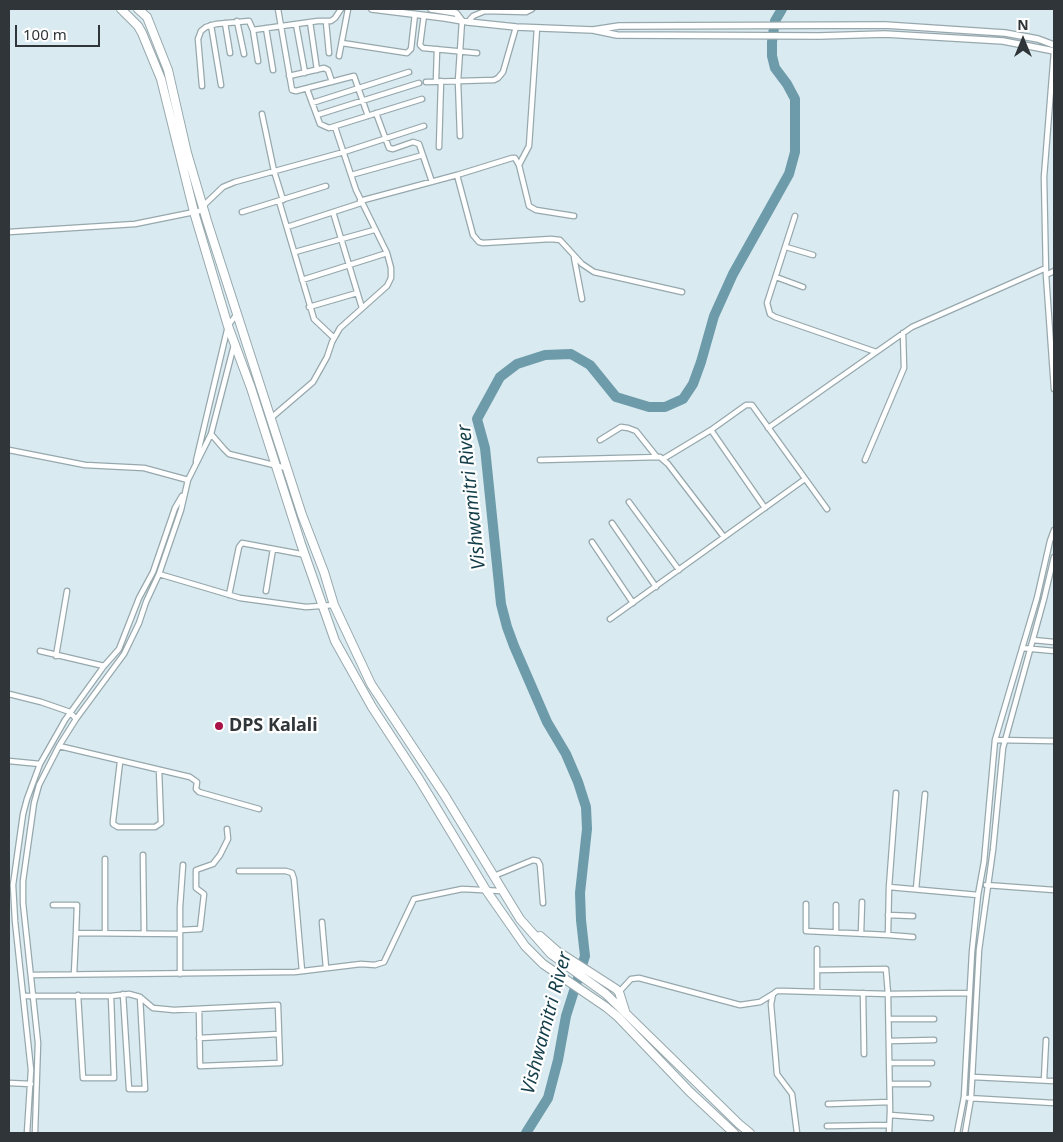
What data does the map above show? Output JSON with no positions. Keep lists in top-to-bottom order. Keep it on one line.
{"water":["Vishwamitri River"],"places":["DPS Kalali"],"scale_bar":"100 m","north":"top"}
